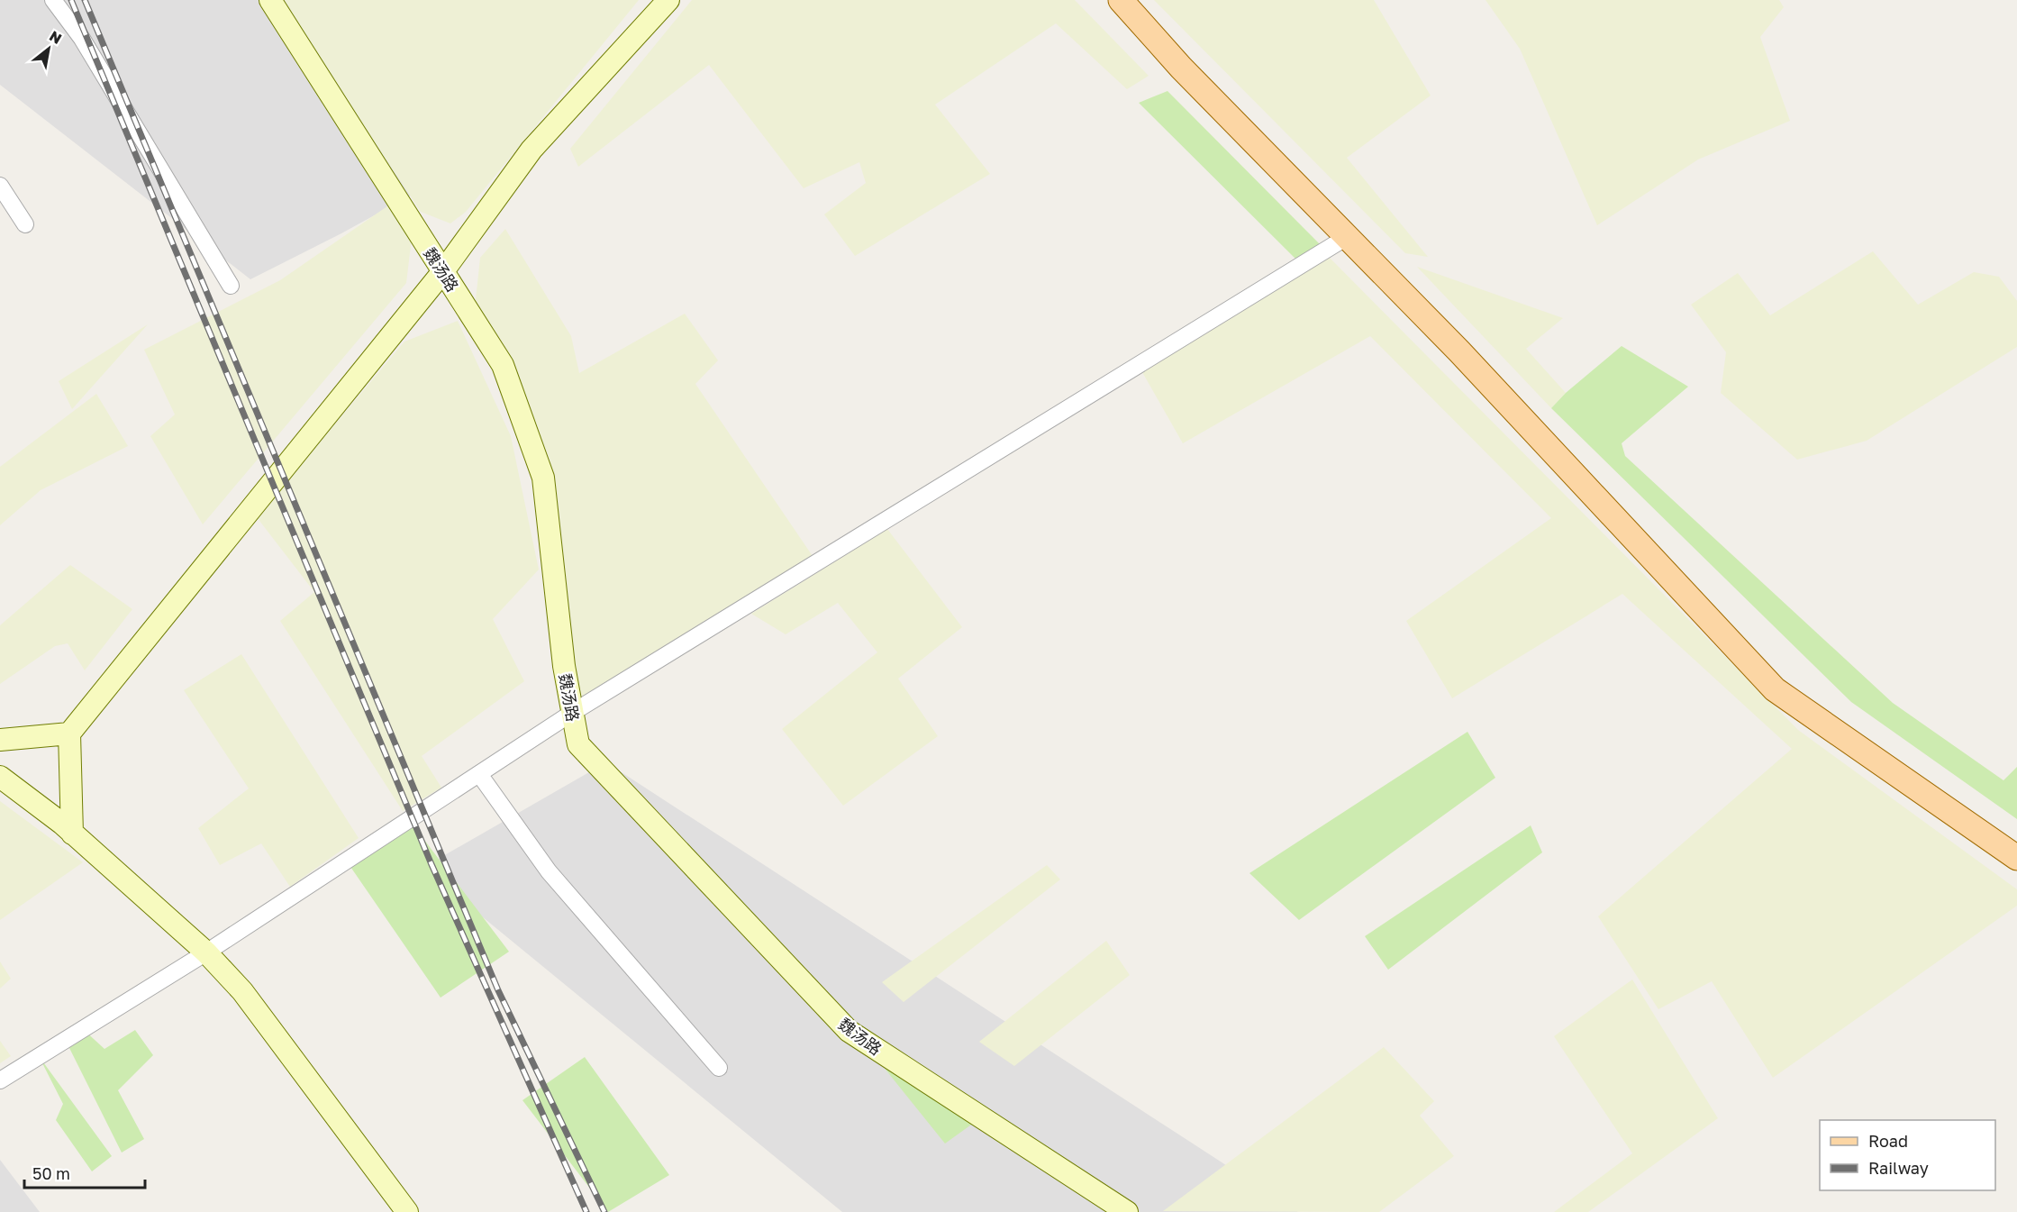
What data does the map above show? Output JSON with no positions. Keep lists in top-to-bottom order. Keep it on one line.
{"streets":{"main road":["魏汤路"]},"legend":["Road","Railway"],"scale_bar":"50 m","north":"top right"}
